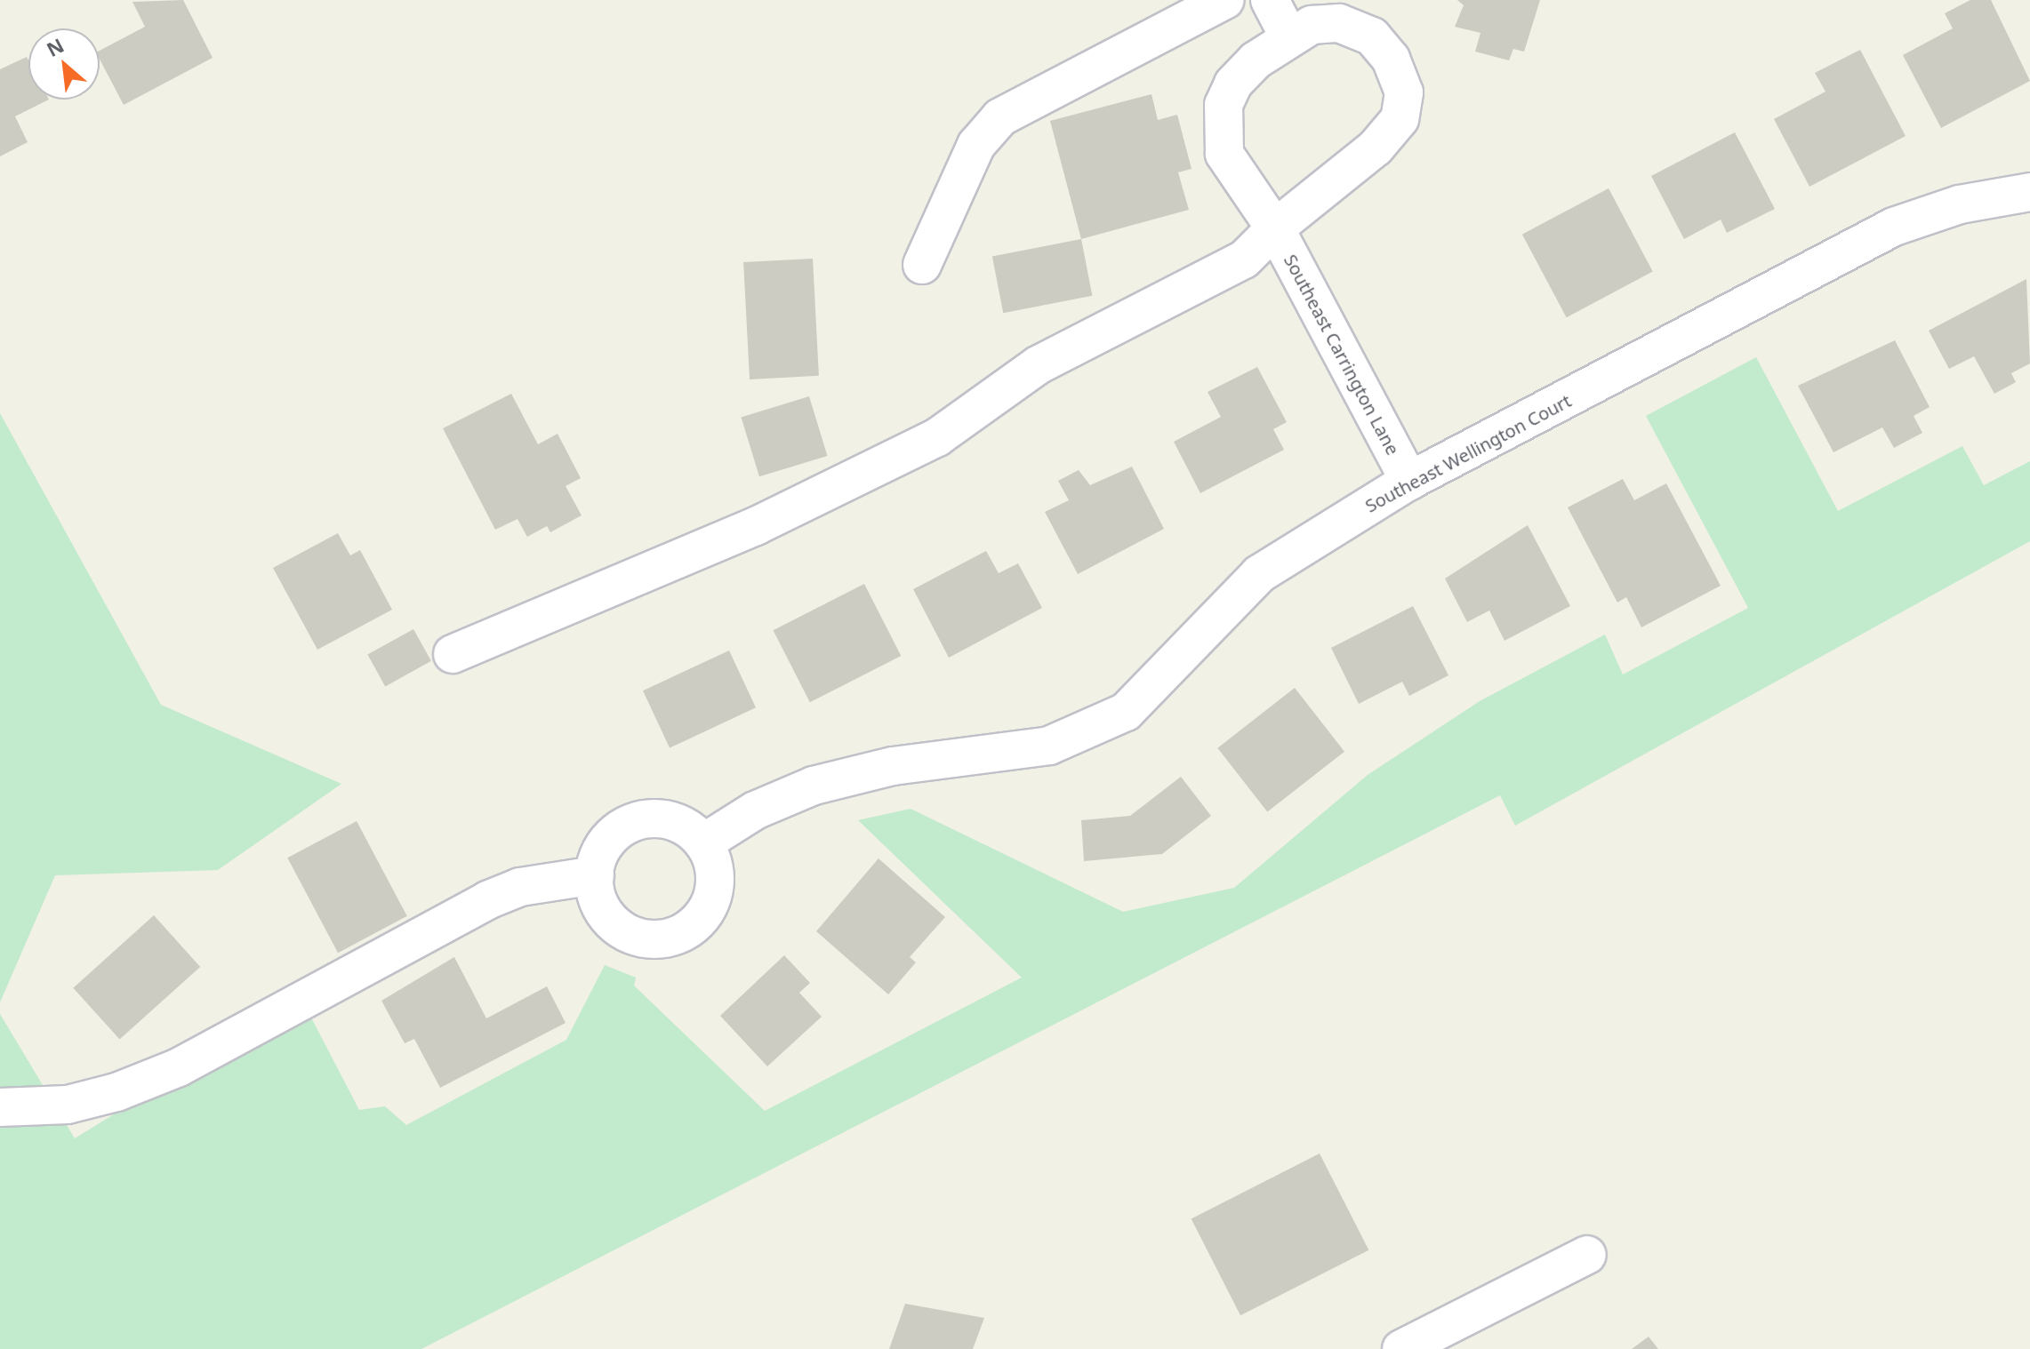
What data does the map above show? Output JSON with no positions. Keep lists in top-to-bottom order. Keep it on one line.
{"streets":{"street":["Southeast Carrington Lane","Southeast Wellington Court"]},"crossings":[["Southeast Carrington Lane","Southeast Wellington Court"]],"north":"top left"}
